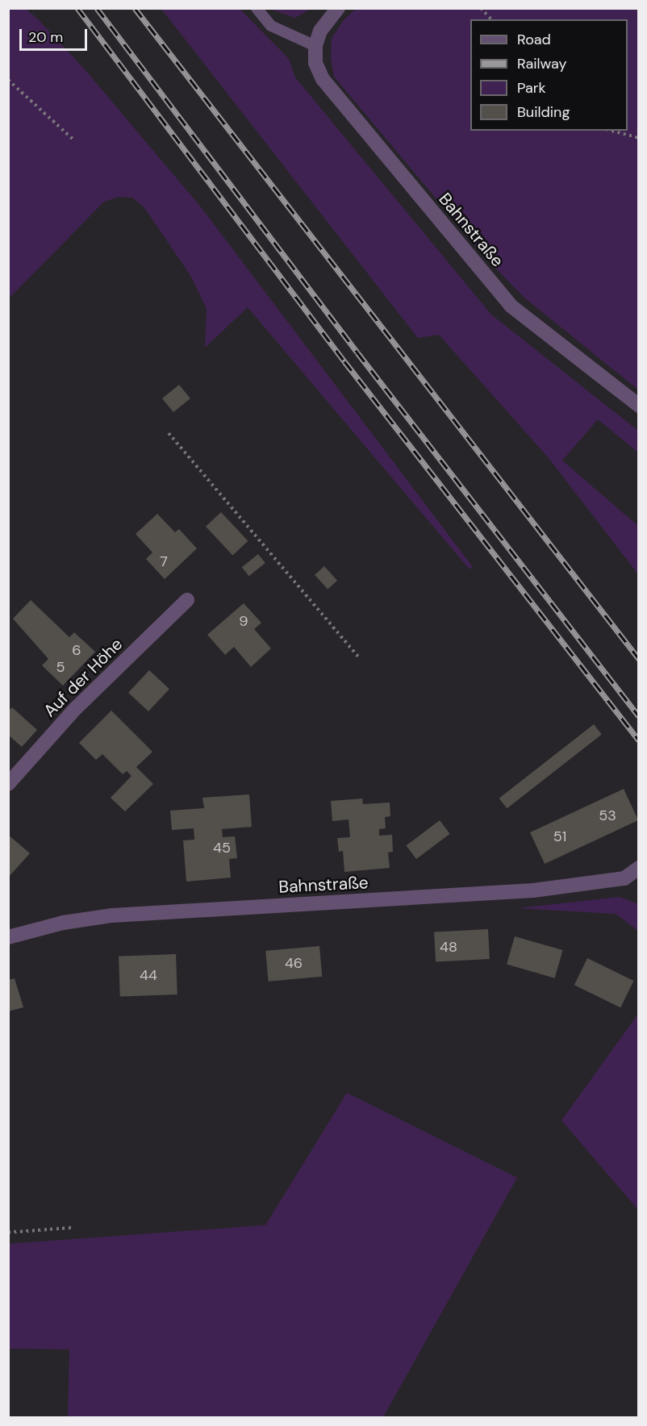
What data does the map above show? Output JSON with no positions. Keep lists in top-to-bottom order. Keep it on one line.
{"streets":{"street":["Bahnstraße","Auf der Höhe"]},"house_numbers":["7","9","6","5","53","51","45","48","46","44"],"legend":["Road","Railway","Park","Building"],"scale_bar":"20 m"}
